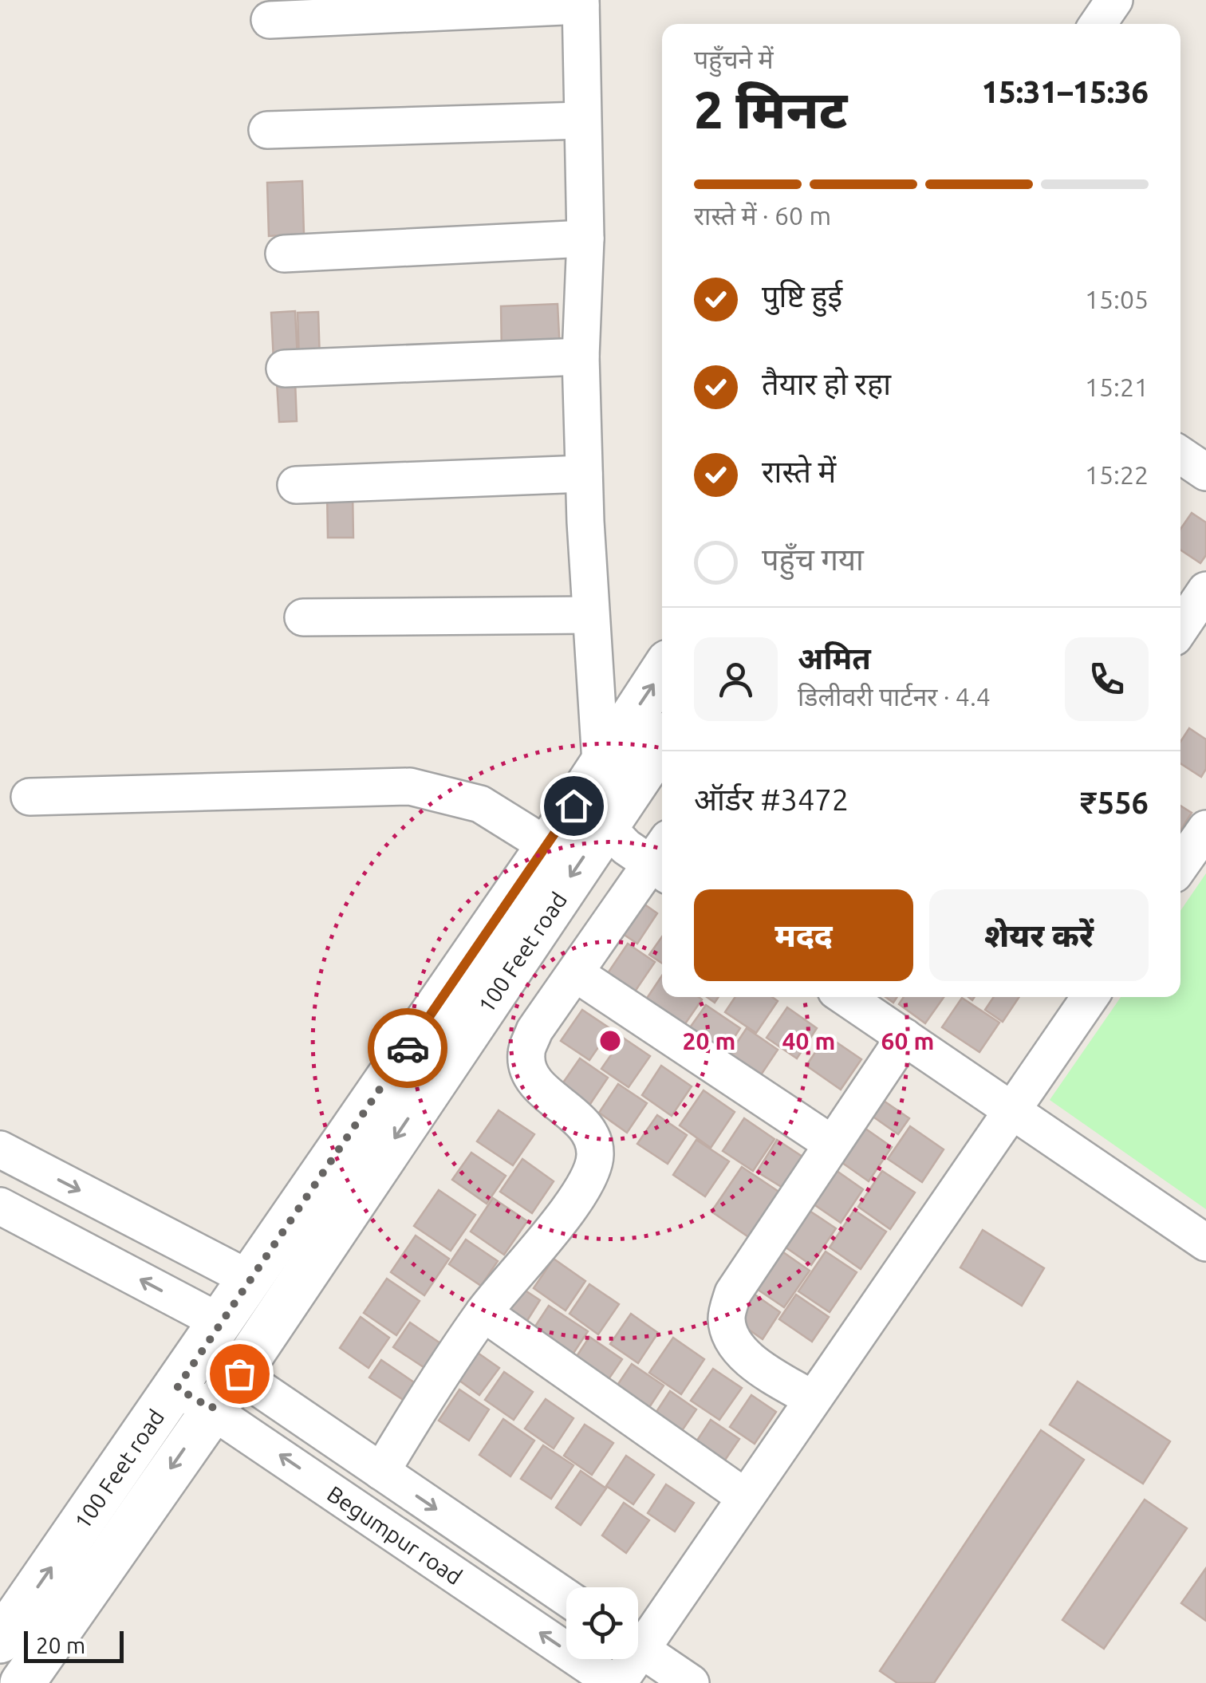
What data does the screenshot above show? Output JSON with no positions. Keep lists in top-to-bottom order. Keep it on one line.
{"streets":{"street":["100 Feet road","Begumpur road"]},"crossings":[["100 Feet road","Begumpur road"]],"scale_bar":"20 m","page":{"heading":["2 मिनट","पहुँचने में","15:31–15:36"],"panel":["अमित","डिलीवरी पार्टनर · 4.4","ऑर्डर #3472","₹556"],"bar":"रास्ते में · 60 m","list":[["पुष्टि हुई","15:05"],["तैयार हो रहा","15:21"],["रास्ते में","15:22"],"पहुँच गया"],"buttons":["मदद","शेयर करें"],"scale":"20 m"},"rings":["20 m","40 m","60 m"]}
